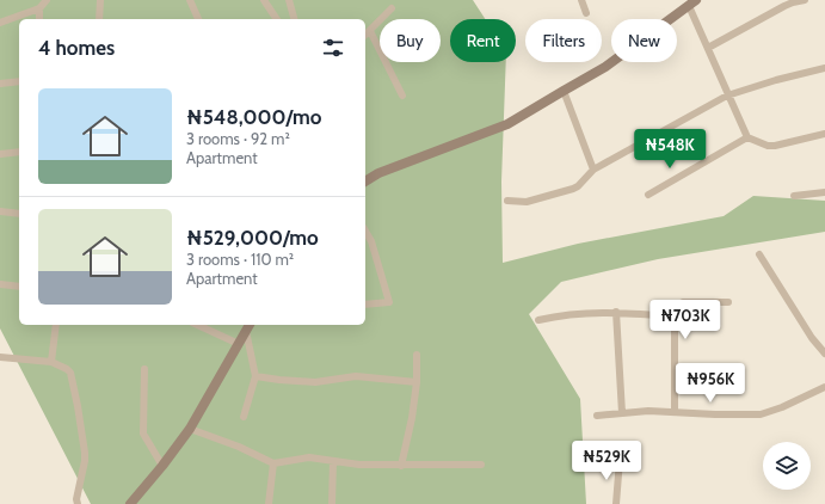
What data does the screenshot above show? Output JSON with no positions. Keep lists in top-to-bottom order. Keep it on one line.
{"page":{"chip":["Buy","Rent","Filters","New"],"heading":"4 homes","list":[{"name":"₦548,000/mo","note":"3 rooms · 92 m² · Apartment"},{"name":"₦529,000/mo","note":"3 rooms · 110 m² · Apartment"}],"price":["₦548K","₦703K","₦956K","₦529K"]}}
